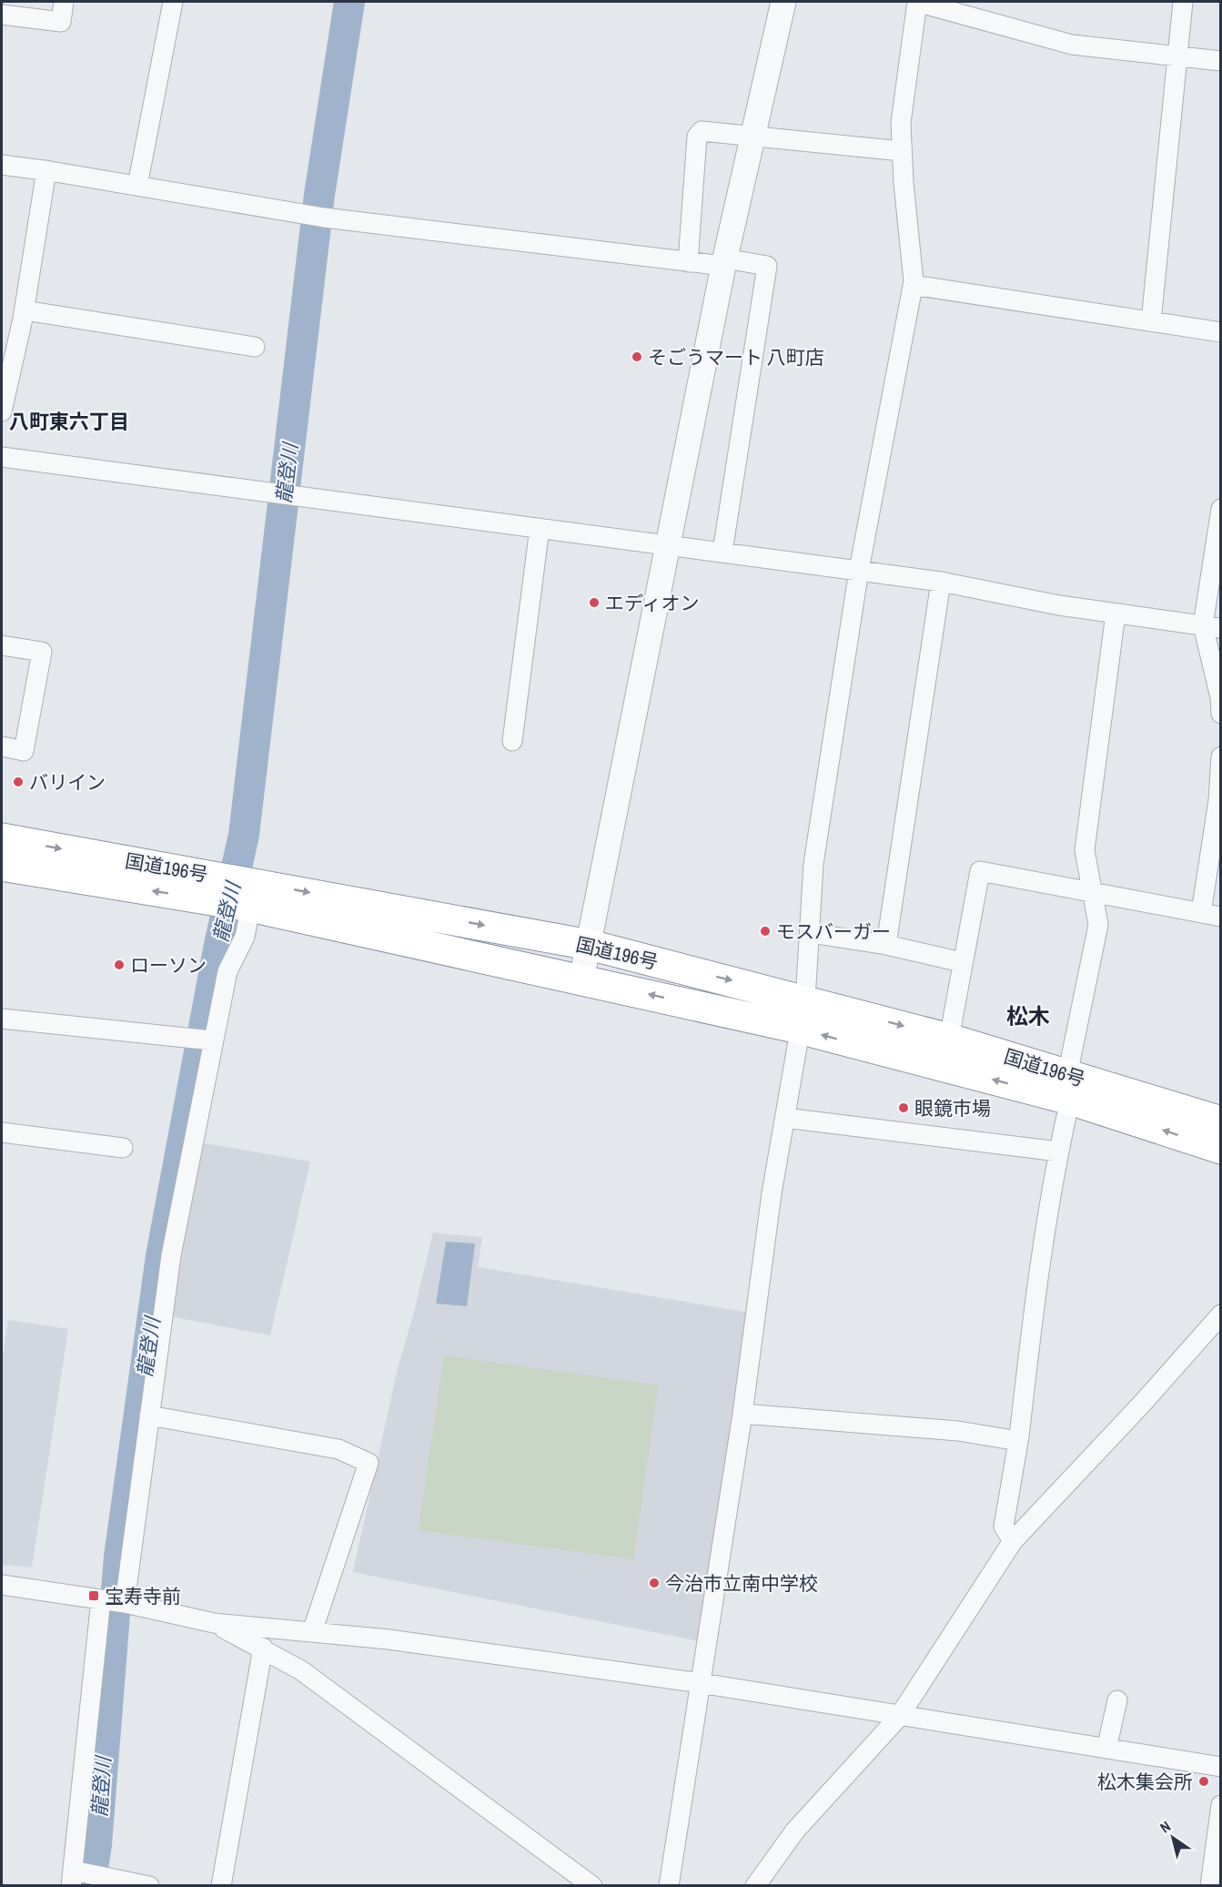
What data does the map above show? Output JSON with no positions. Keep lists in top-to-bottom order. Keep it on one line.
{"streets":{"highway":["国道196号"]},"districts":["八町東六丁目","松木"],"water":["龍登川"],"places":{"other":["そごうマート 八町店","エディオン","バリイン","モスバーガー","ローソン","眼鏡市場","今治市立南中学校","松木集会所"],"transit":["宝寿寺前"]},"north":"top left"}
